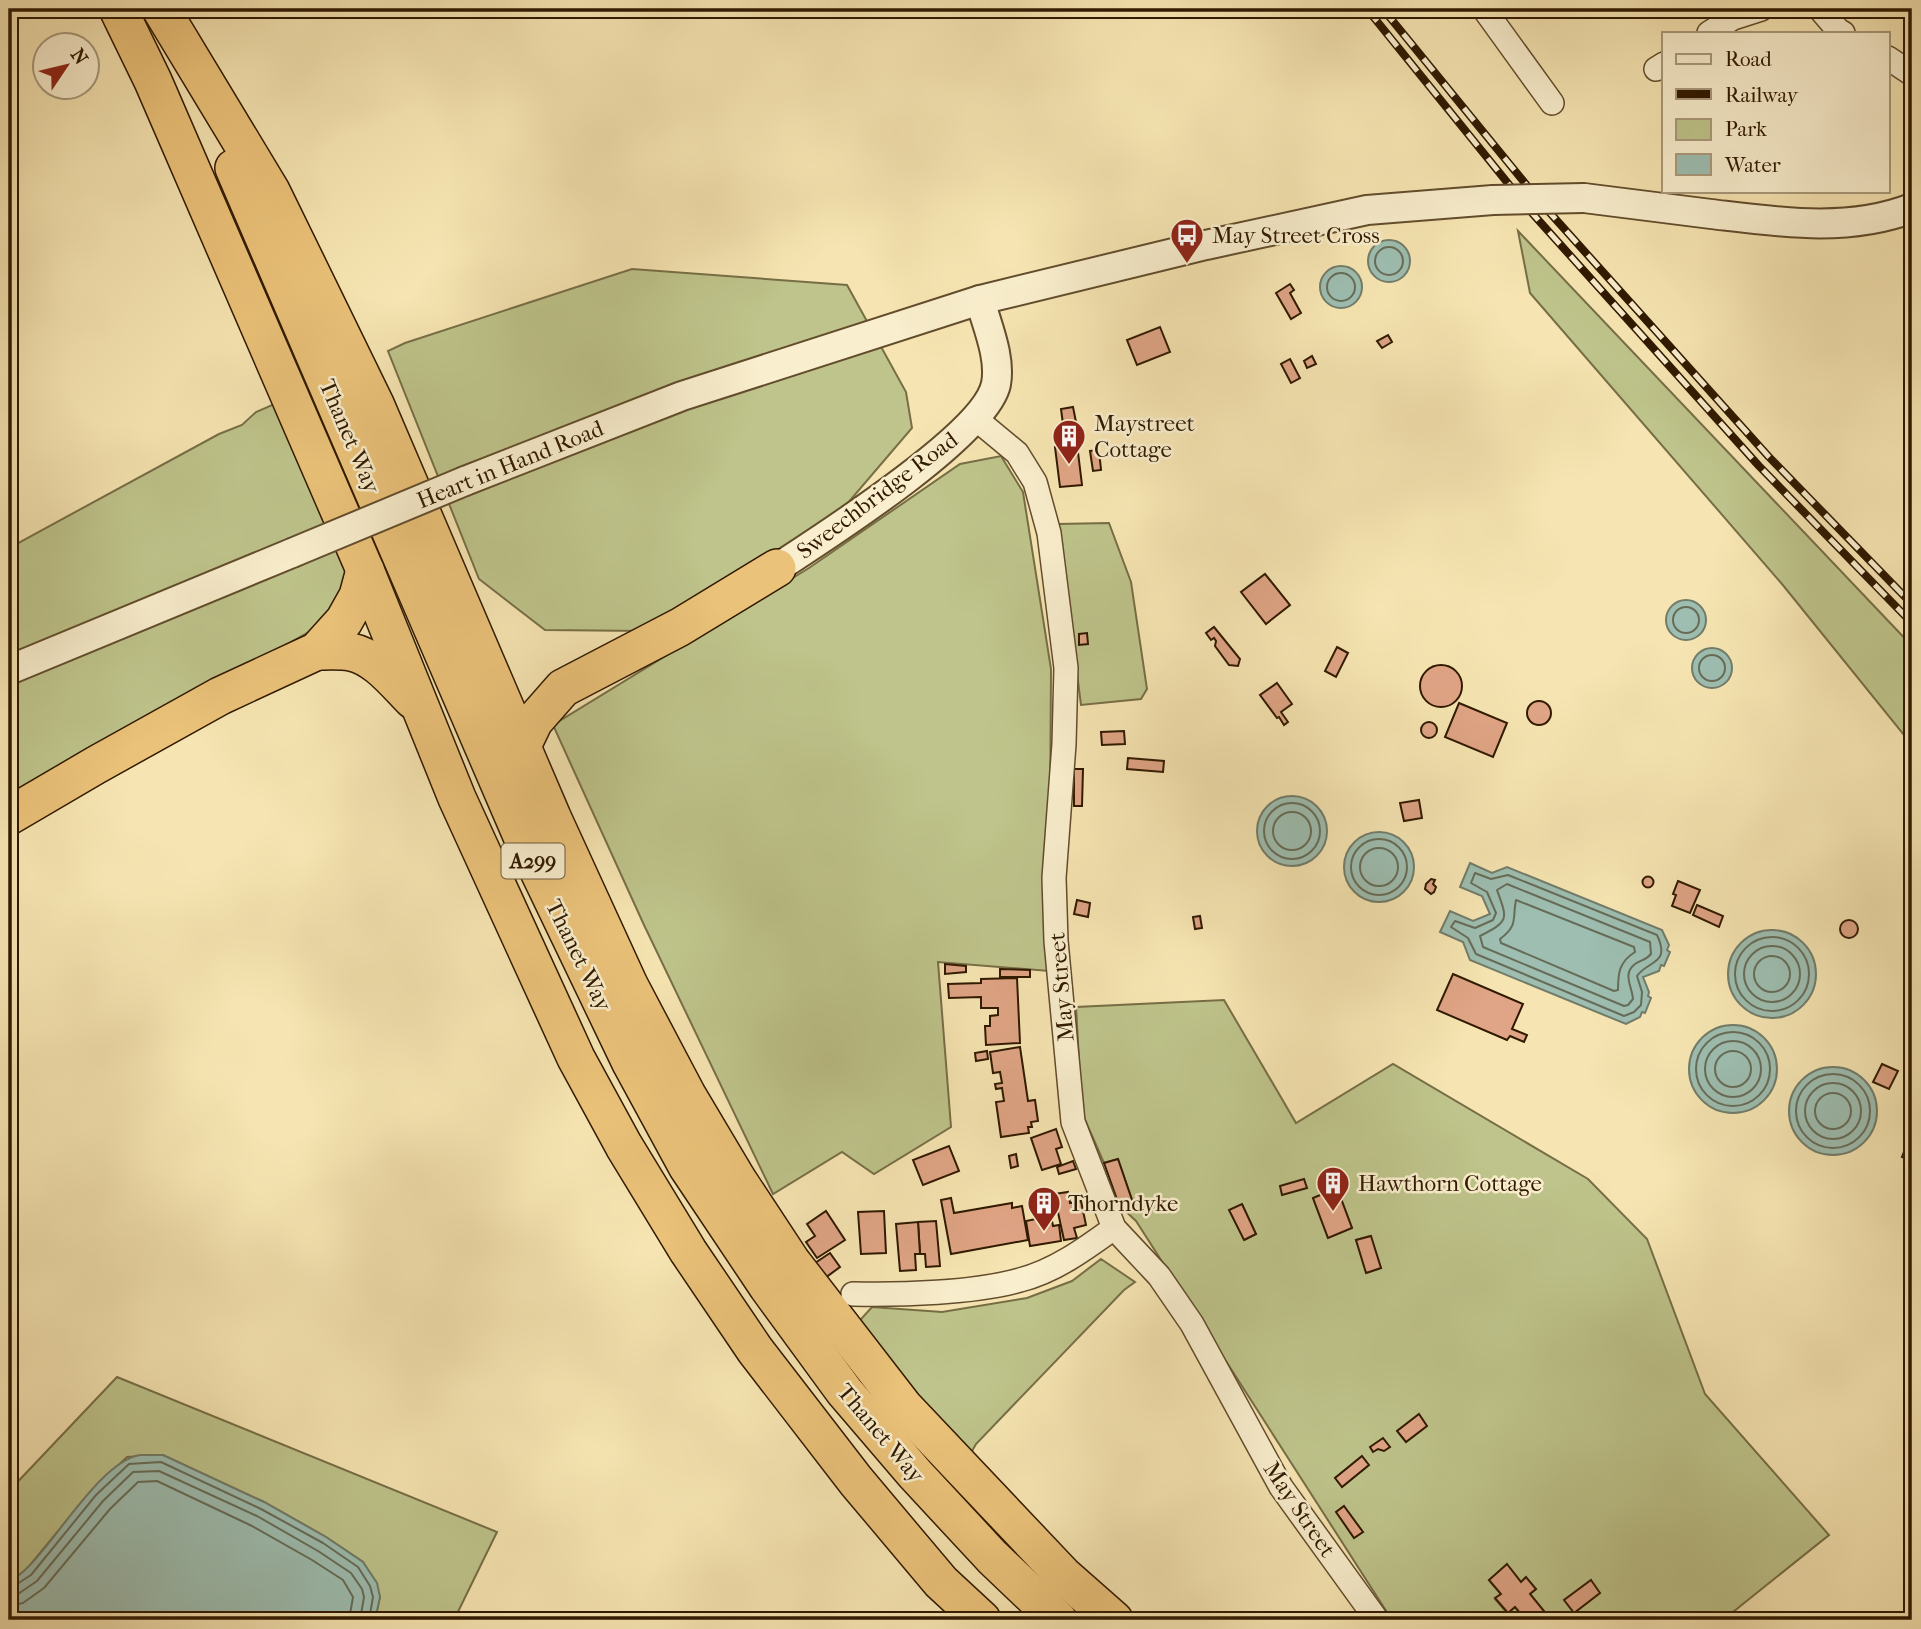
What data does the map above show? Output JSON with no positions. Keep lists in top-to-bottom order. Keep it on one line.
{"streets":{"highway":["Thanet Way","A299"],"street":["Heart in Hand Road","Sweechbridge Road","May Street"]},"crossings":[["Sweechbridge Road","May Street"]],"places":{"bus stop":["May Street Cross"],"building":["Maystreet Cottage","Hawthorn Cottage","Thorndyke"]},"legend":["Road","Railway","Park","Water"],"north":"top right"}
